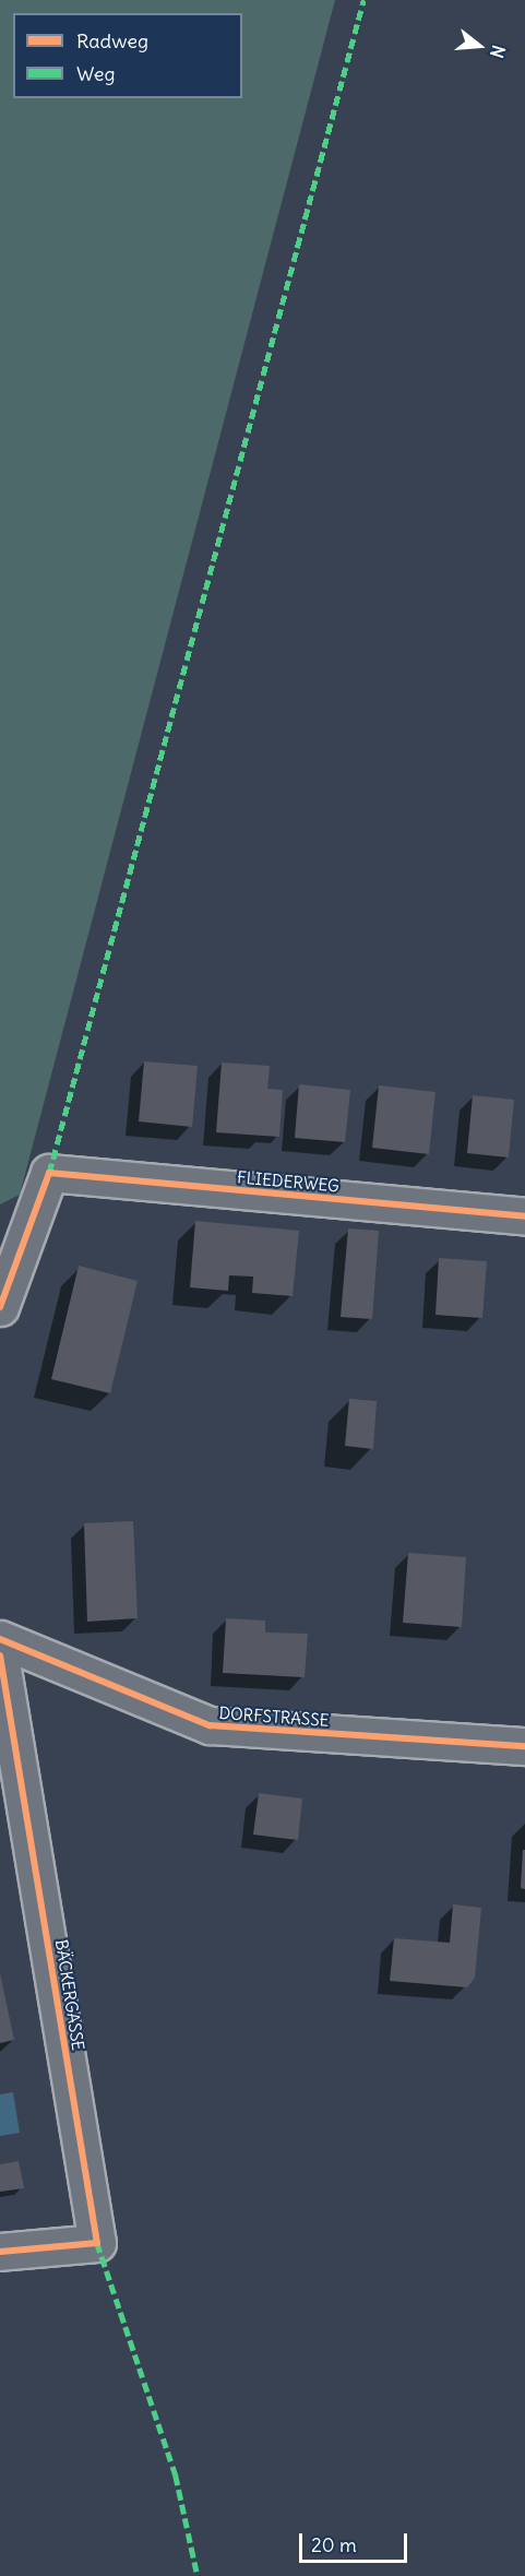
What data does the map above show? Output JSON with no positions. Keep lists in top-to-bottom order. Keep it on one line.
{"streets":{"street":["FLIEDERWEG","DORFSTRASSE","BÄCKERGASSE"]},"legend":["Radweg","Weg"],"scale_bar":"20 m","north":"right"}
